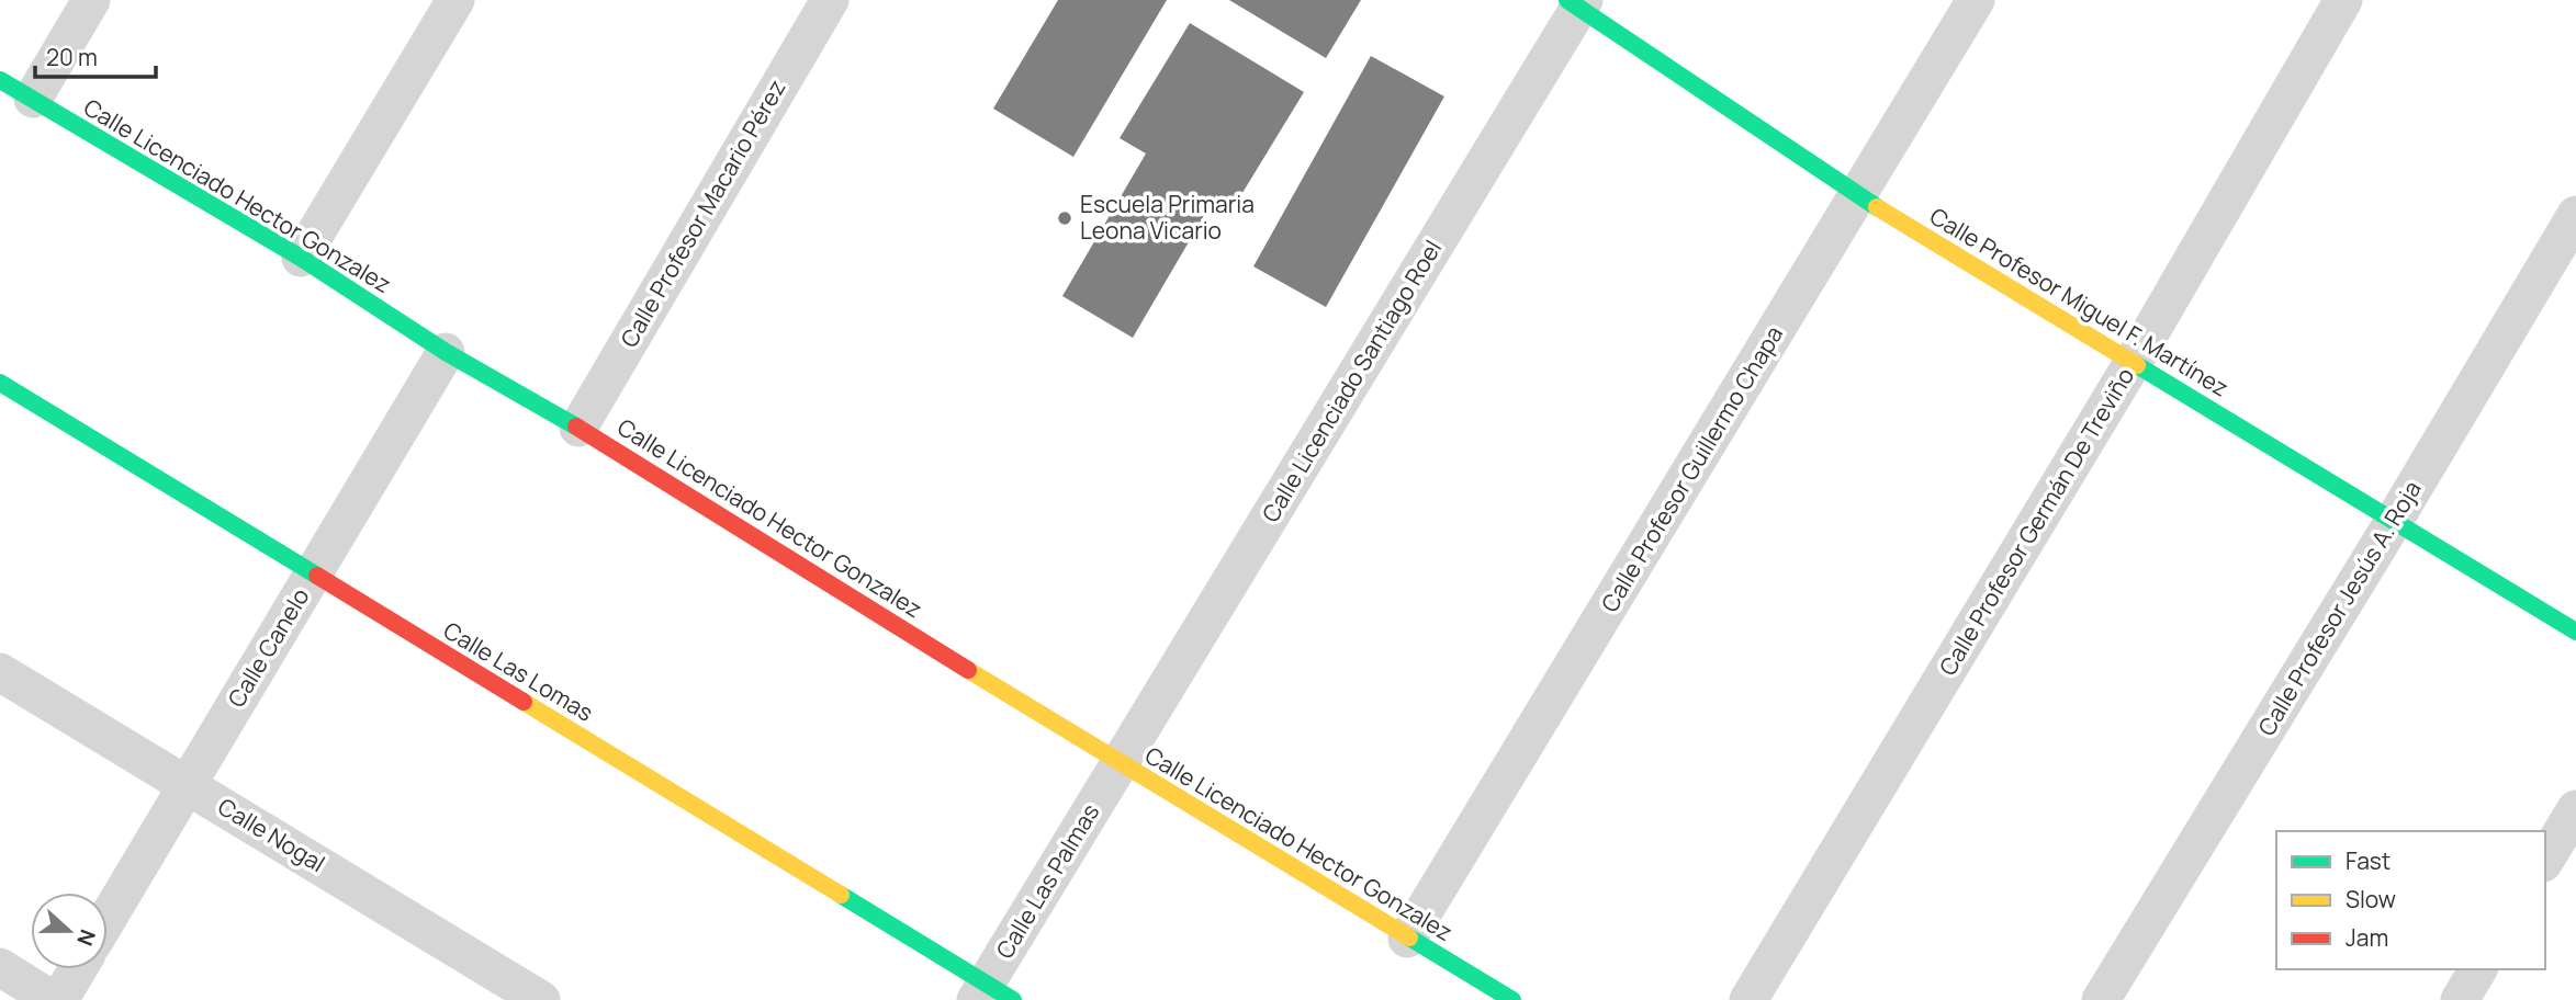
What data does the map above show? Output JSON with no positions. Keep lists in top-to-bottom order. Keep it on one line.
{"streets":{"street":["Calle Licenciado Hector Gonzalez","Calle Profesor Macario Pérez","Calle Profesor Miguel F. Martínez","Calle Licenciado Santiago Roel","Calle Profesor Guillermo Chapa","Calle Profesor Germán De Treviño","Calle Profesor Jesús A. Roja","Calle Canelo","Calle Las Lomas","Calle Nogal","Calle Las Palmas"]},"crossings":[["Calle Licenciado Hector Gonzalez","Calle Profesor Macario Pérez"],["Calle Licenciado Hector Gonzalez","Calle Licenciado Santiago Roel"],["Calle Licenciado Hector Gonzalez","Calle Profesor Guillermo Chapa"],["Calle Licenciado Hector Gonzalez","Calle Canelo"],["Calle Licenciado Hector Gonzalez","Calle Las Palmas"],["Calle Profesor Miguel F. Martínez","Calle Licenciado Santiago Roel"],["Calle Profesor Miguel F. Martínez","Calle Profesor Guillermo Chapa"],["Calle Profesor Miguel F. Martínez","Calle Profesor Germán De Treviño"],["Calle Profesor Miguel F. Martínez","Calle Profesor Jesús A. Roja"],["Calle Licenciado Santiago Roel","Calle Las Palmas"],["Calle Canelo","Calle Las Lomas"],["Calle Canelo","Calle Nogal"],["Calle Las Lomas","Calle Las Palmas"]],"places":["Escuela Primaria Leona Vicario"],"legend":["Fast","Slow","Jam"],"scale_bar":"20 m","north":"right"}
